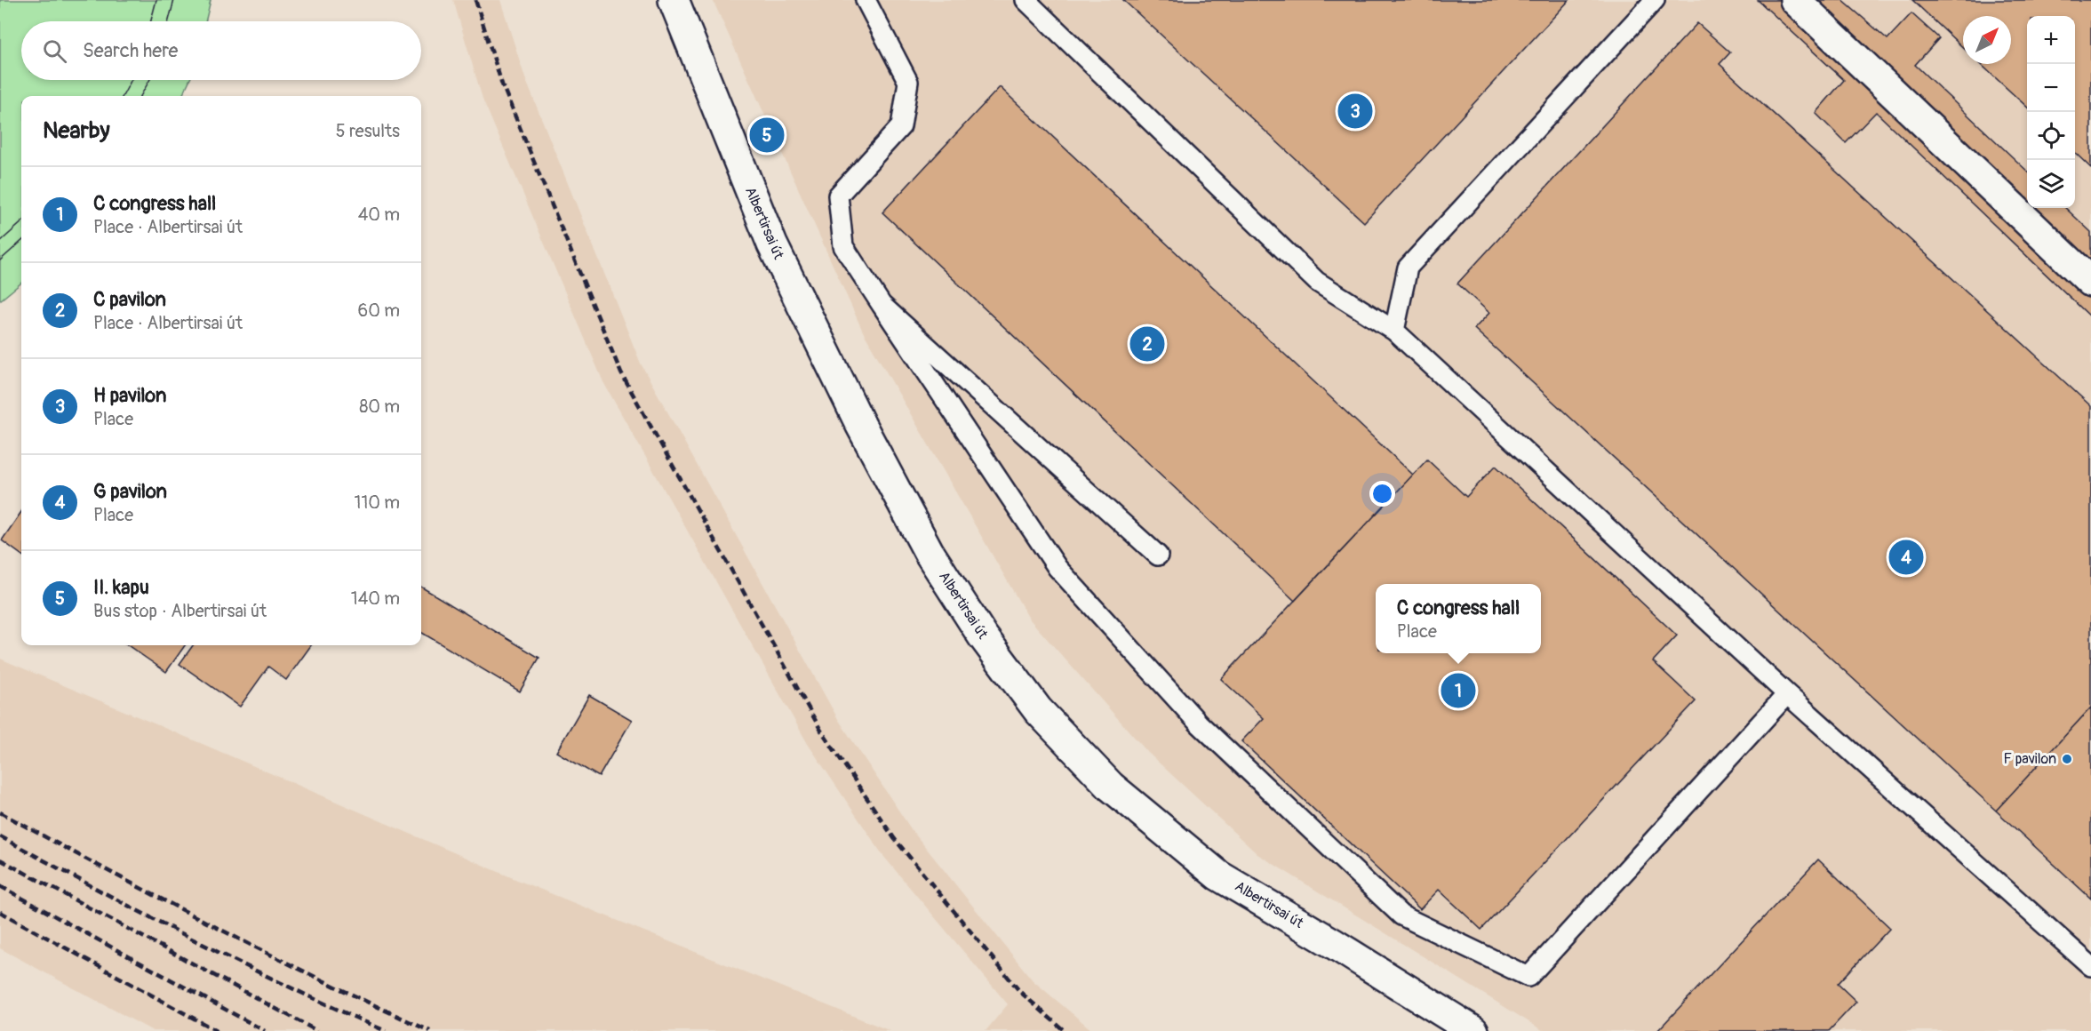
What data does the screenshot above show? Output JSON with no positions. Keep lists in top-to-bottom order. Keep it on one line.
{"streets":{"street":["Albertirsai út"]},"places":["F pavilon"],"north":"top right","page":{"map_buttons":["+","−"],"search":"Search here","pins":["3","5","2","4","1"],"heading":["Nearby","5 results"],"list":[{"mark":"1","name":"C congress hall","note":"Place · Albertirsai út","value":"40 m"},{"mark":"2","name":"C pavilon","note":"Place · Albertirsai út","value":"60 m"},{"mark":"3","name":"H pavilon","note":"Place","value":"80 m"},{"mark":"4","name":"G pavilon","note":"Place","value":"110 m"},{"mark":"5","name":"II. kapu","note":"Bus stop · Albertirsai út","value":"140 m"}],"popup":["C congress hall","Place"]}}
